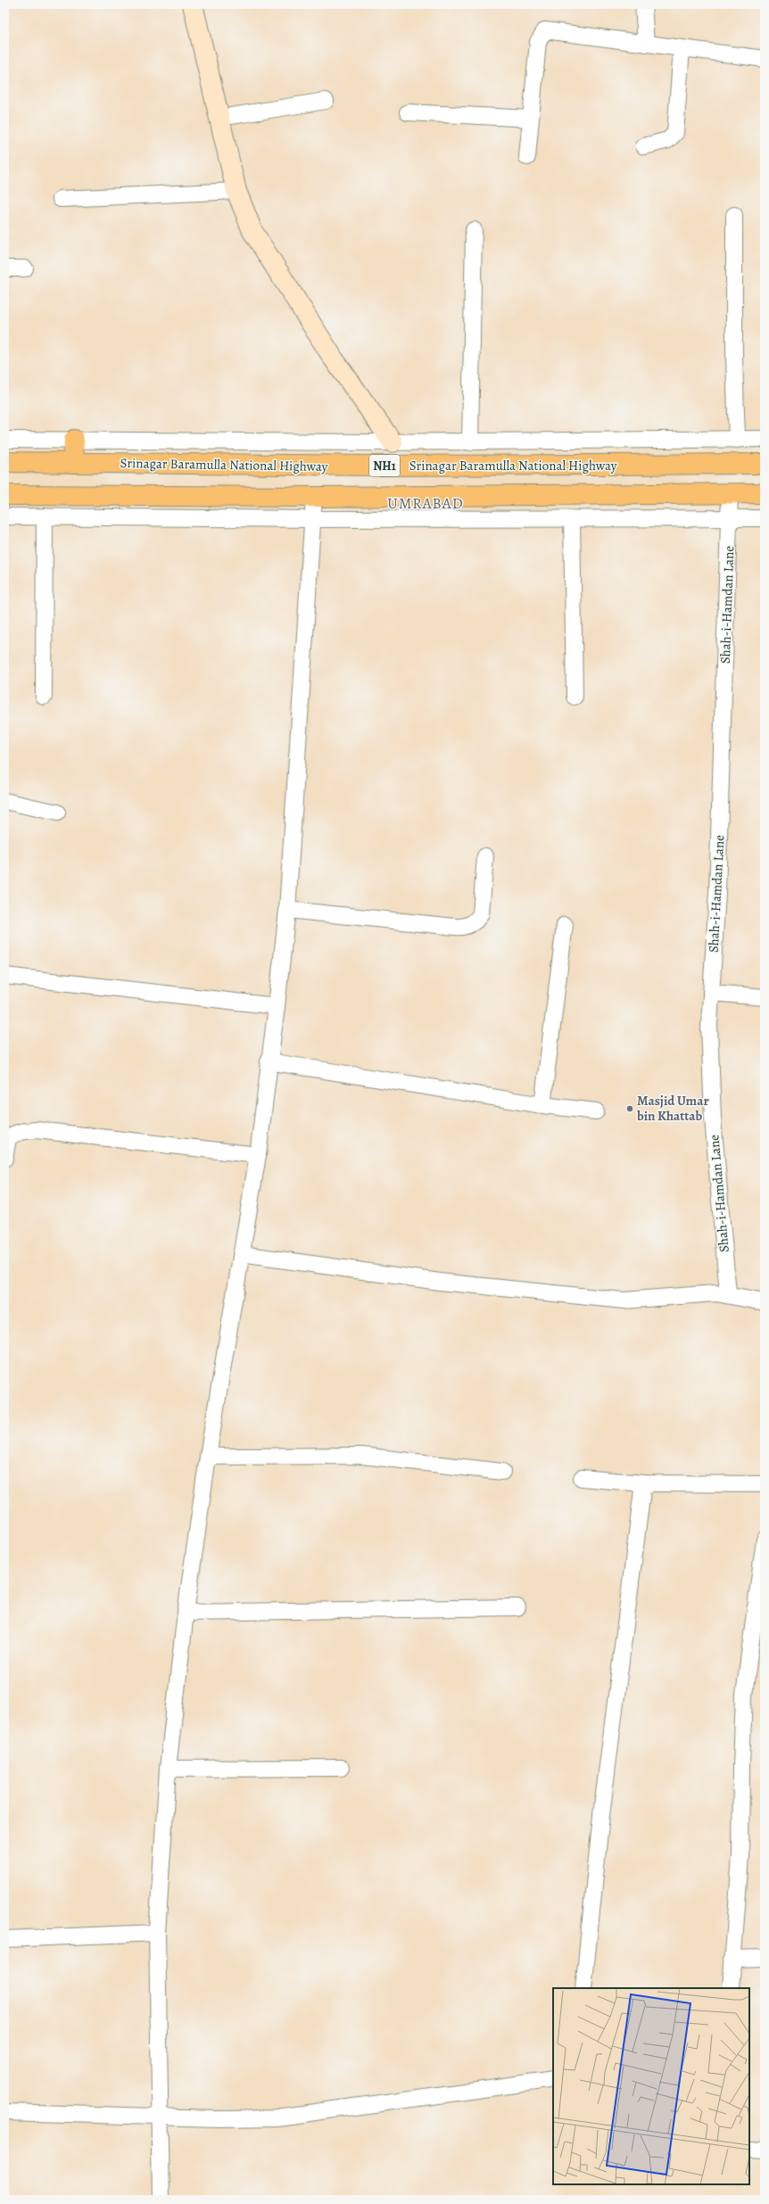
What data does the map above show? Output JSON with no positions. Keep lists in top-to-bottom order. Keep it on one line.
{"streets":{"highway":["Srinagar Baramulla National Highway","NH1"],"street":["Shah-i-Hamdan Lane"]},"crossings":[["NH1","Shah-i-Hamdan Lane"]],"districts":["UMRABAD"],"places":["Masjid Umar bin Khattab"]}
